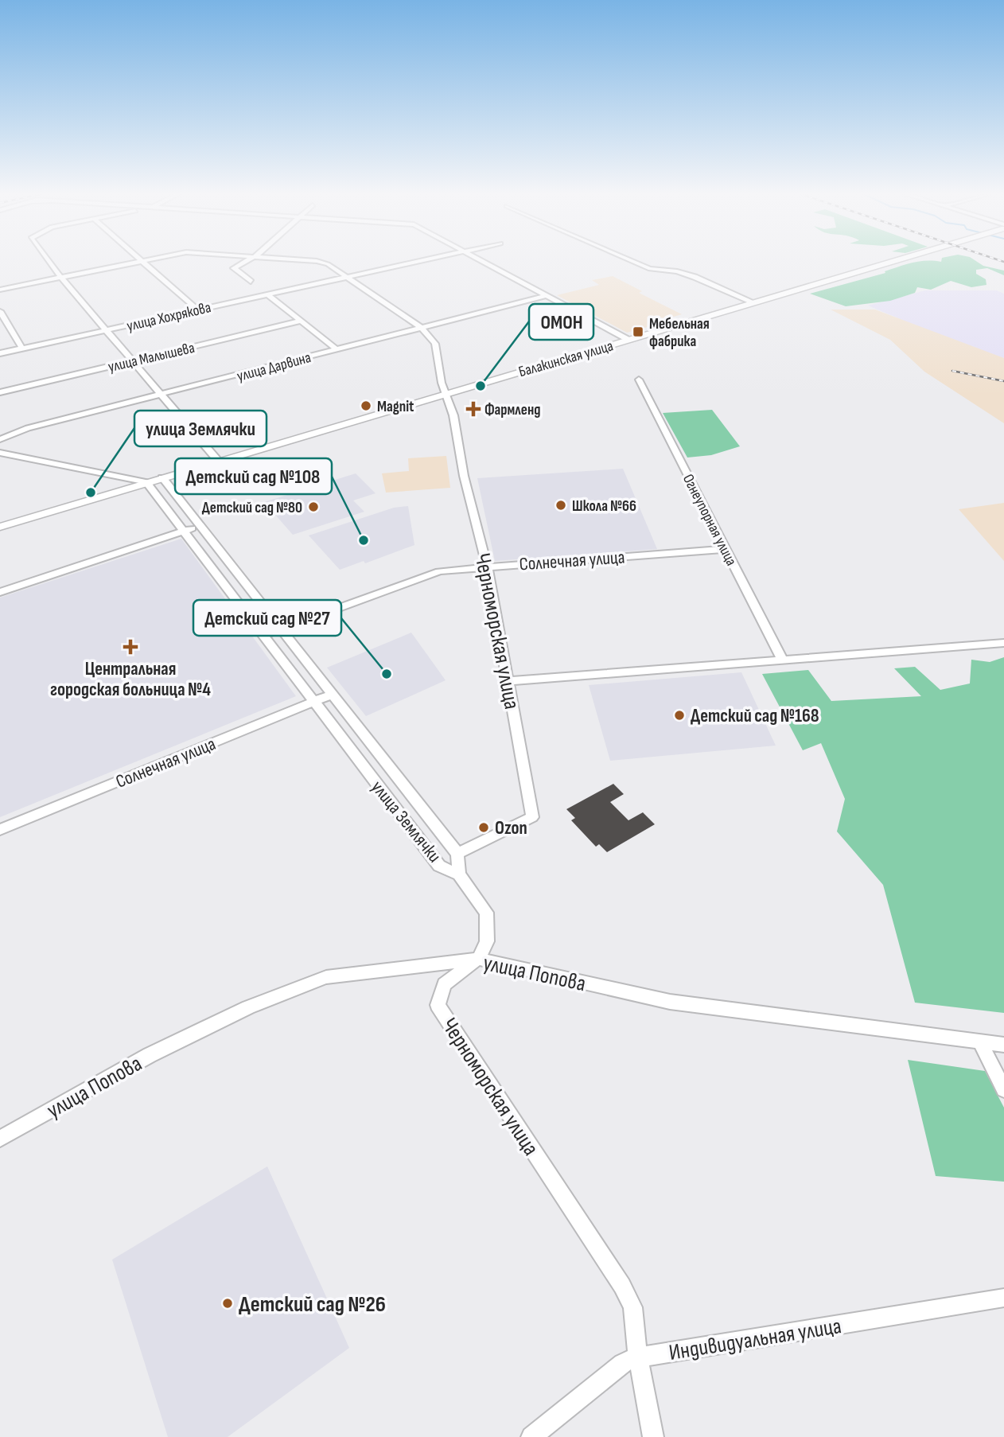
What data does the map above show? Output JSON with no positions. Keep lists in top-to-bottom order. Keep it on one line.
{"streets":{"main road":["Балакинская улица"],"street":["улица Хохрякова","улица Малышева","улица Дарвина","Огнеупорная улица","Солнечная улица","Черноморская улица","улица Землячки","улица Попова","Индивидуальная улица"]},"crossings":[["Балакинская улица","Черноморская улица"],["Балакинская улица","улица Землячки"],["улица Дарвина","Черноморская улица"],["Огнеупорная улица","Солнечная улица"],["Солнечная улица","Черноморская улица"],["Солнечная улица","улица Землячки"],["Черноморская улица","улица Землячки"],["Черноморская улица","улица Попова"],["Черноморская улица","Индивидуальная улица"]],"places":{"transit":["Мебельная фабрика"],"other":["ОМОН","Magnit","улица Землячки","Школа №66","Детский сад №80","Детский сад №108","Детский сад №27","Детский сад №168","Ozon","Детский сад №26"],"health":["Фармленд","Центральная городская больница №4"]}}
